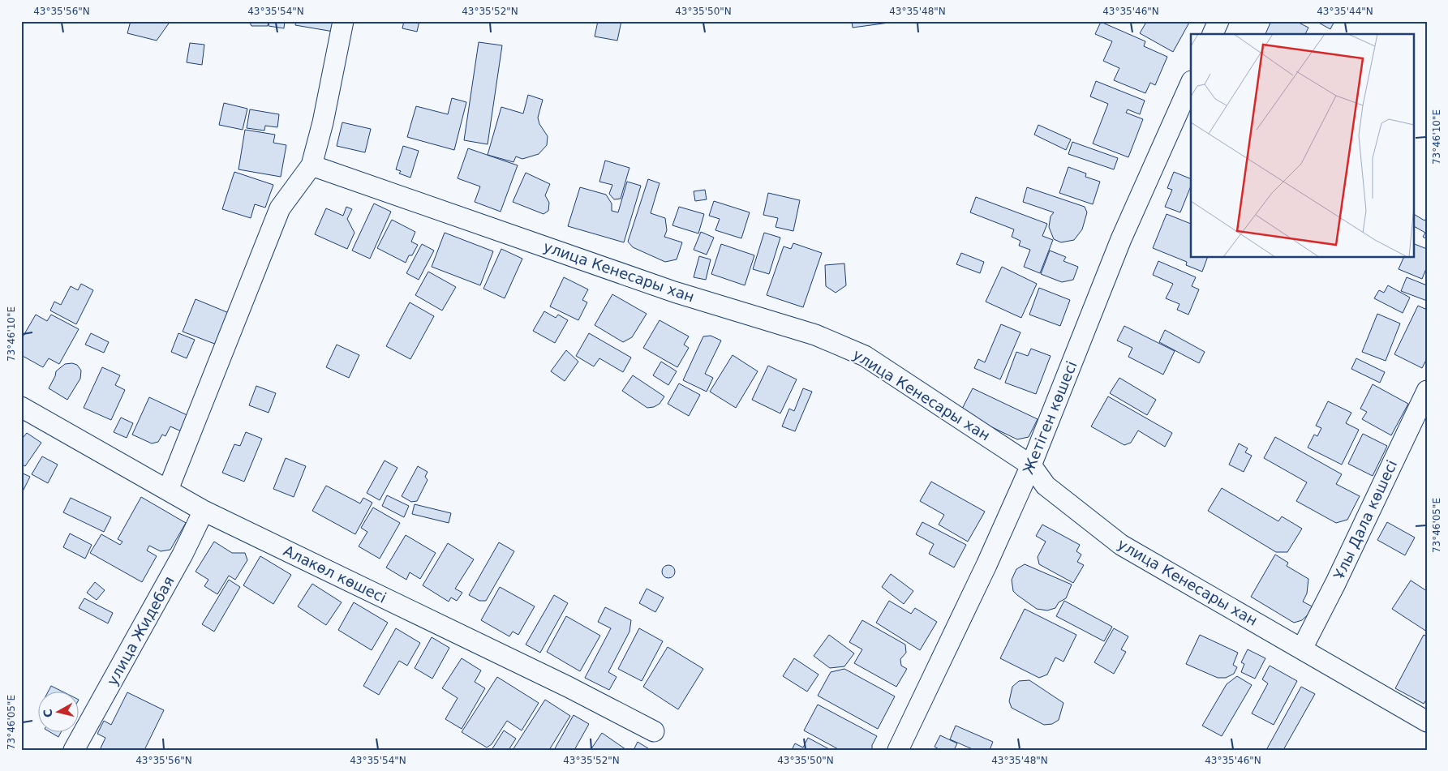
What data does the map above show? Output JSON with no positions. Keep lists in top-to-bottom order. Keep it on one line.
{"streets":{"street":["улица Кенесары хан","Жетіген көшесі","Ұлы Дала көшесі","Алакөл көшесі","улица Жидебая"]},"crossings":[["улица Кенесары хан","Жетіген көшесі"],["улица Кенесары хан","Ұлы Дала көшесі"],["Алакөл көшесі","улица Жидебая"]],"north":"left","coordinates":["43°35'56\"N","43°35'54\"N","43°35'52\"N","43°35'50\"N","43°35'48\"N","43°35'46\"N","43°35'44\"N","73°46'10\"E","73°46'05\"E"]}
